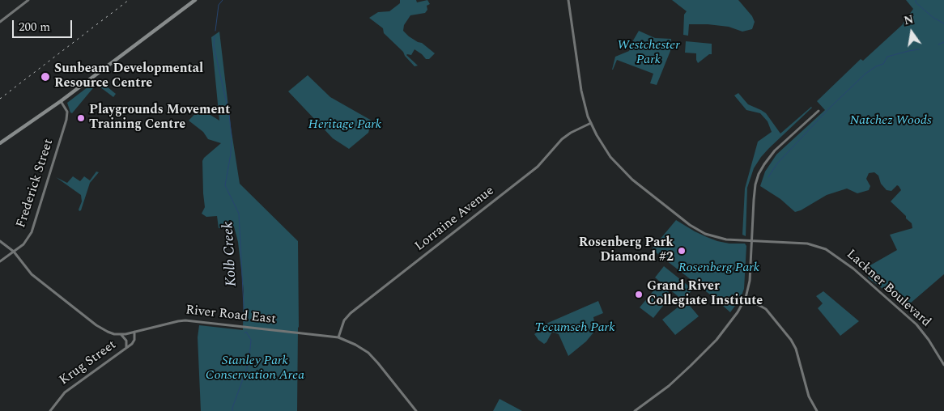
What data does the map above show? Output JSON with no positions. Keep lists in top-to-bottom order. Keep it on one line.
{"streets":{"street":["Frederick Street","Lorraine Avenue","Lackner Boulevard","River Road East","Krug Street"]},"crossings":[["Frederick Street","River Road East"],["Lorraine Avenue","Lackner Boulevard"],["Lorraine Avenue","River Road East"],["River Road East","Krug Street"]],"water":["Kolb Creek"],"parks":["Westchester Park","Natchez Woods","Heritage Park","Rosenberg Park","Tecumseh Park","Stanley Park Conservation Area"],"places":["Sunbeam Developmental Resource Centre","Playgrounds Movement Training Centre","Rosenberg Park Diamond #2","Grand River Collegiate Institute"],"scale_bar":"200 m","north":"top"}
